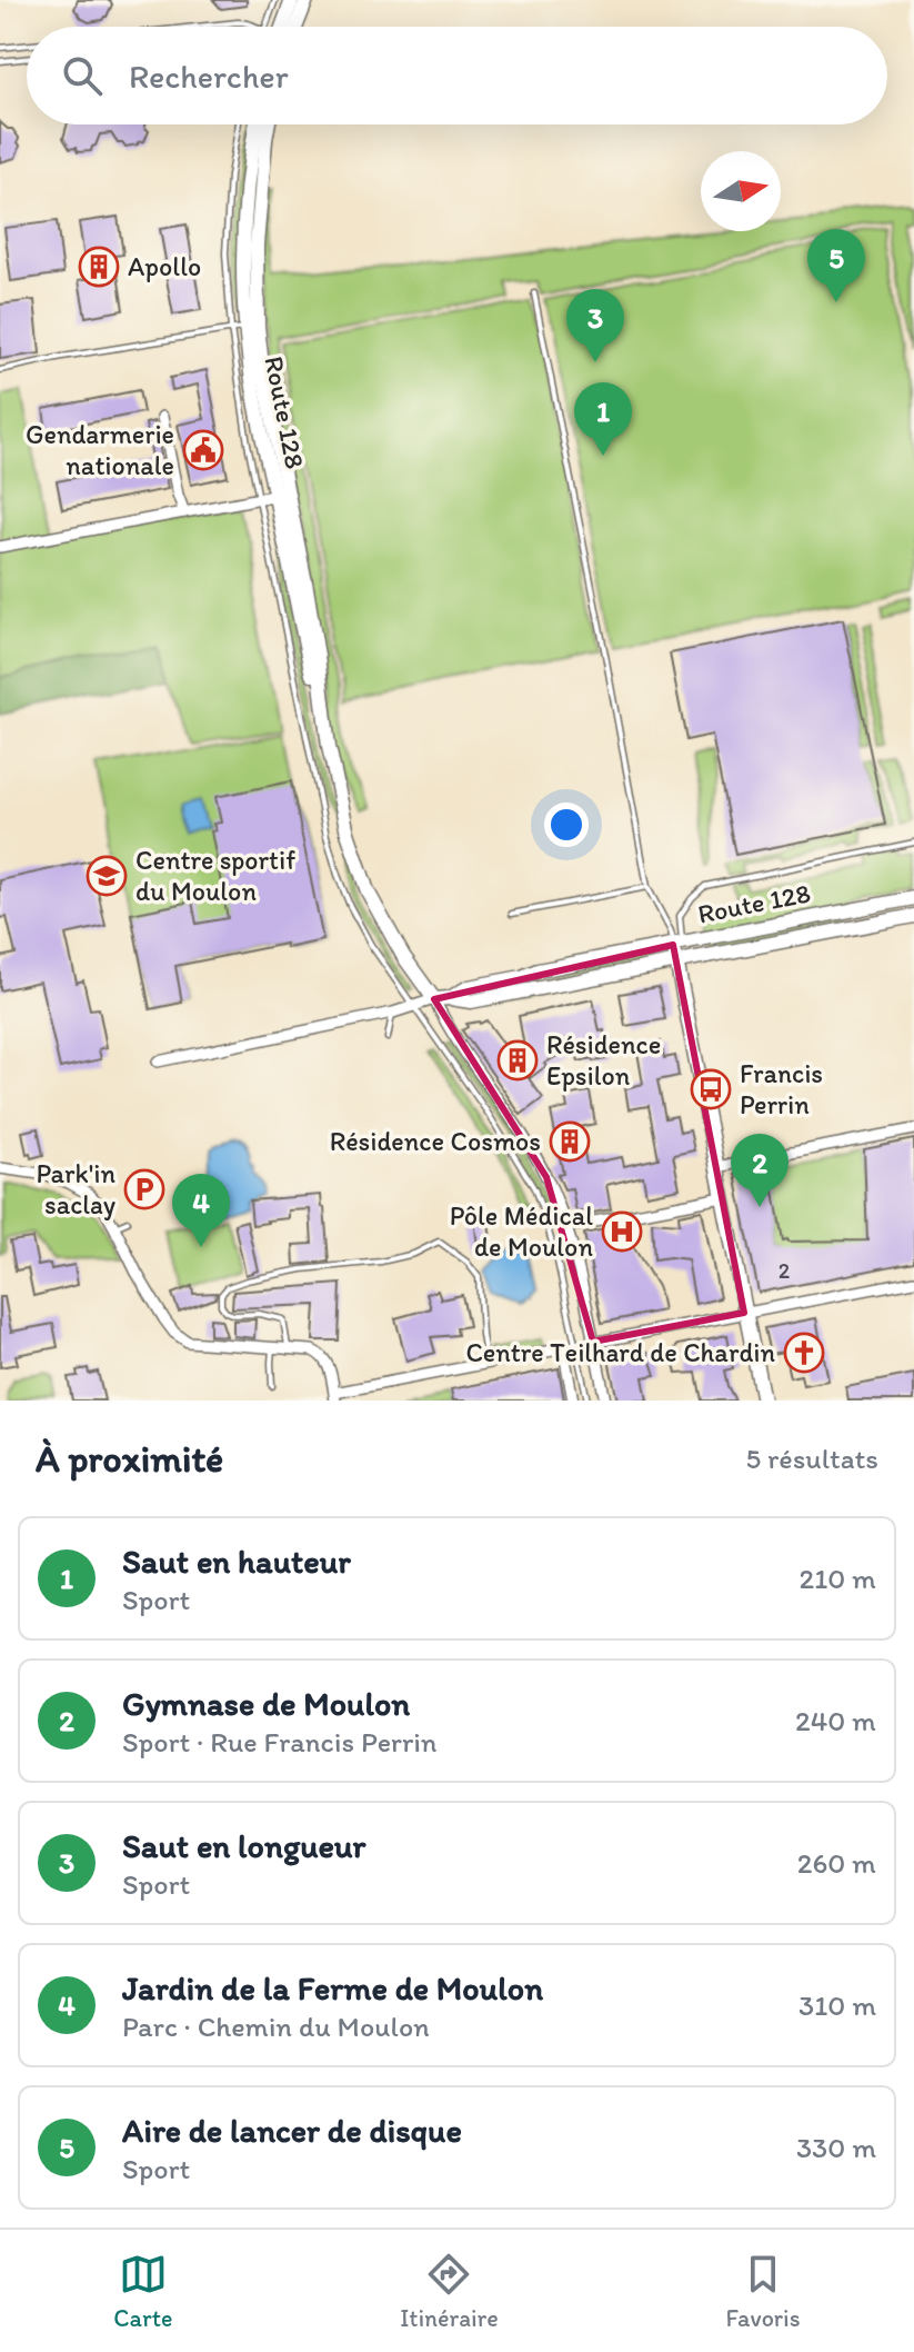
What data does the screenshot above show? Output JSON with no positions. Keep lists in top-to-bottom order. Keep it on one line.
{"streets":{"main road":["Route 128"]},"places":{"building":["Apollo","Résidence Epsilon","Résidence Cosmos"],"public building":["Gendarmerie nationale"],"school or university":["Centre sportif du Moulon"],"bus stop":["Francis Perrin"],"parking":["Park'in saclay"],"hospital":["Pôle Médical de Moulon"],"church":["Centre Teilhard de Chardin"]},"house_numbers":["2"],"north":"right","page":{"search":"Rechercher","pins":["5","3","1","2","4"],"heading":["À proximité","5 résultats"],"list":[{"mark":"1","name":"Saut en hauteur","note":"Sport","value":"210 m"},{"mark":"2","name":"Gymnase de Moulon","note":"Sport · Rue Francis Perrin","value":"240 m"},{"mark":"3","name":"Saut en longueur","note":"Sport","value":"260 m"},{"mark":"4","name":"Jardin de la Ferme de Moulon","note":"Parc · Chemin du Moulon","value":"310 m"},{"mark":"5","name":"Aire de lancer de disque","note":"Sport","value":"330 m"}],"nav":["Carte","Itinéraire","Favoris"]}}
